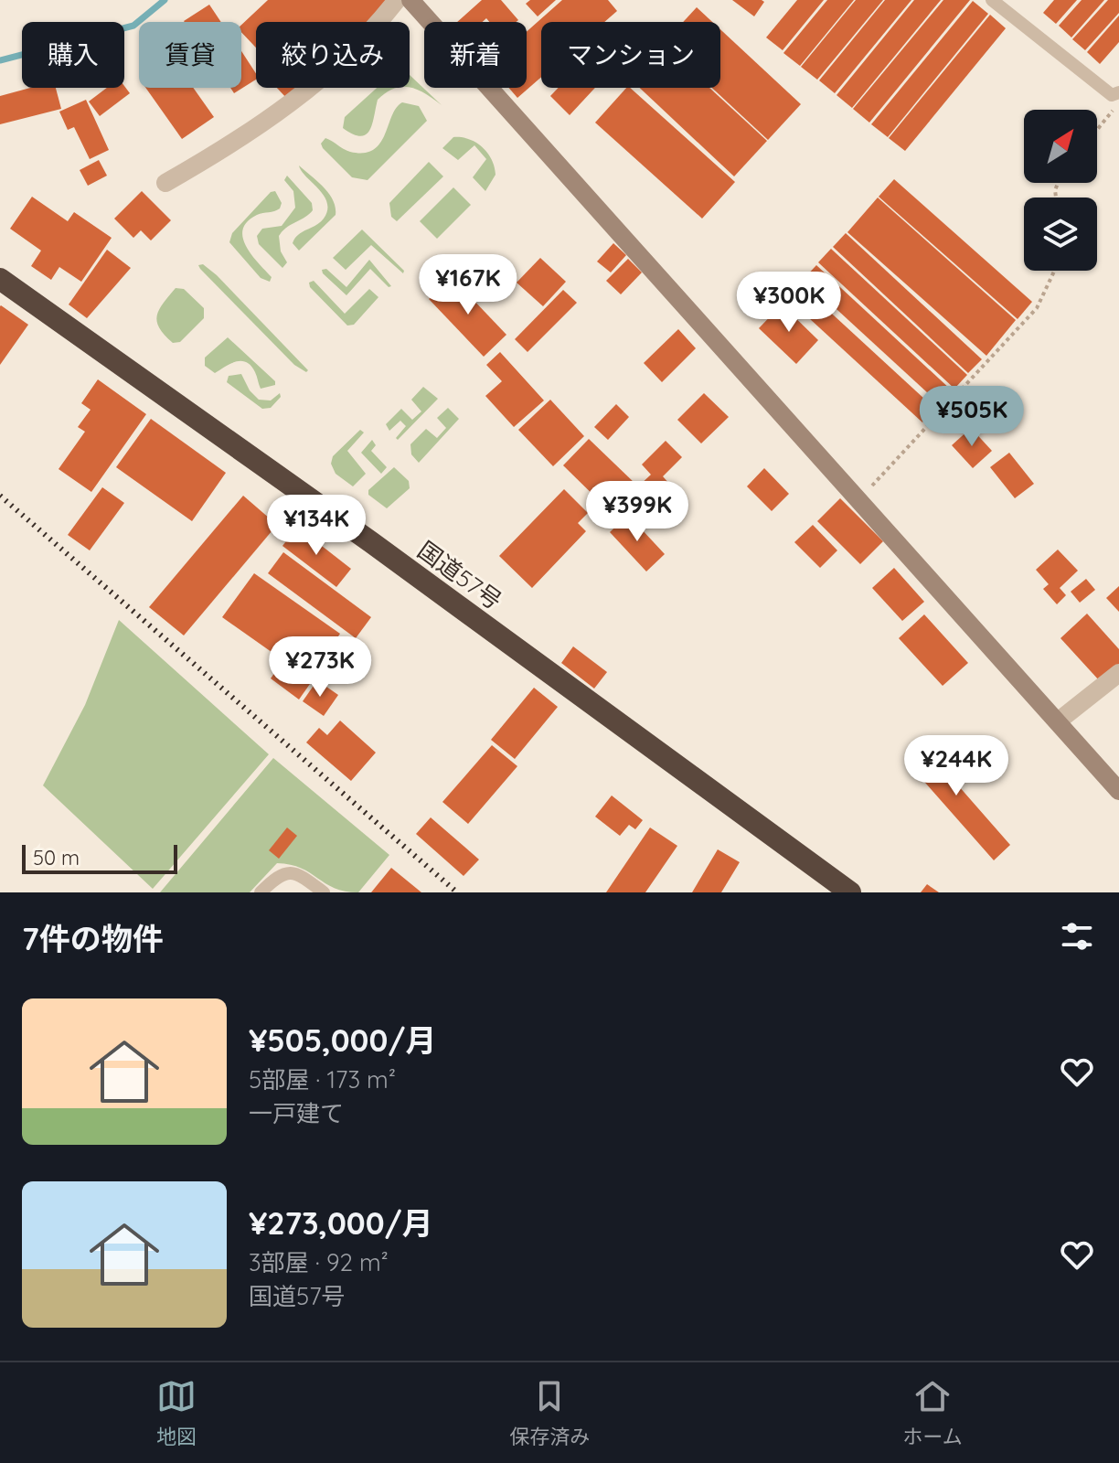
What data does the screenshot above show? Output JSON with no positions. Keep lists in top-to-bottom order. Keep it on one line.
{"streets":{"highway":["国道57号"]},"scale_bar":"50 m","north":"top right","page":{"chip":["購入","賃貸","絞り込み","新着","マンション"],"price":["¥167K","¥300K","¥505K","¥399K","¥134K","¥273K","¥244K"],"scale":"50 m","heading":"7件の物件","list":[{"name":"¥505,000/月","note":"5部屋 · 173 m² · 一戸建て"},{"name":"¥273,000/月","note":"3部屋 · 92 m² · 国道57号"}],"tabs":["地図","保存済み","ホーム"]}}
